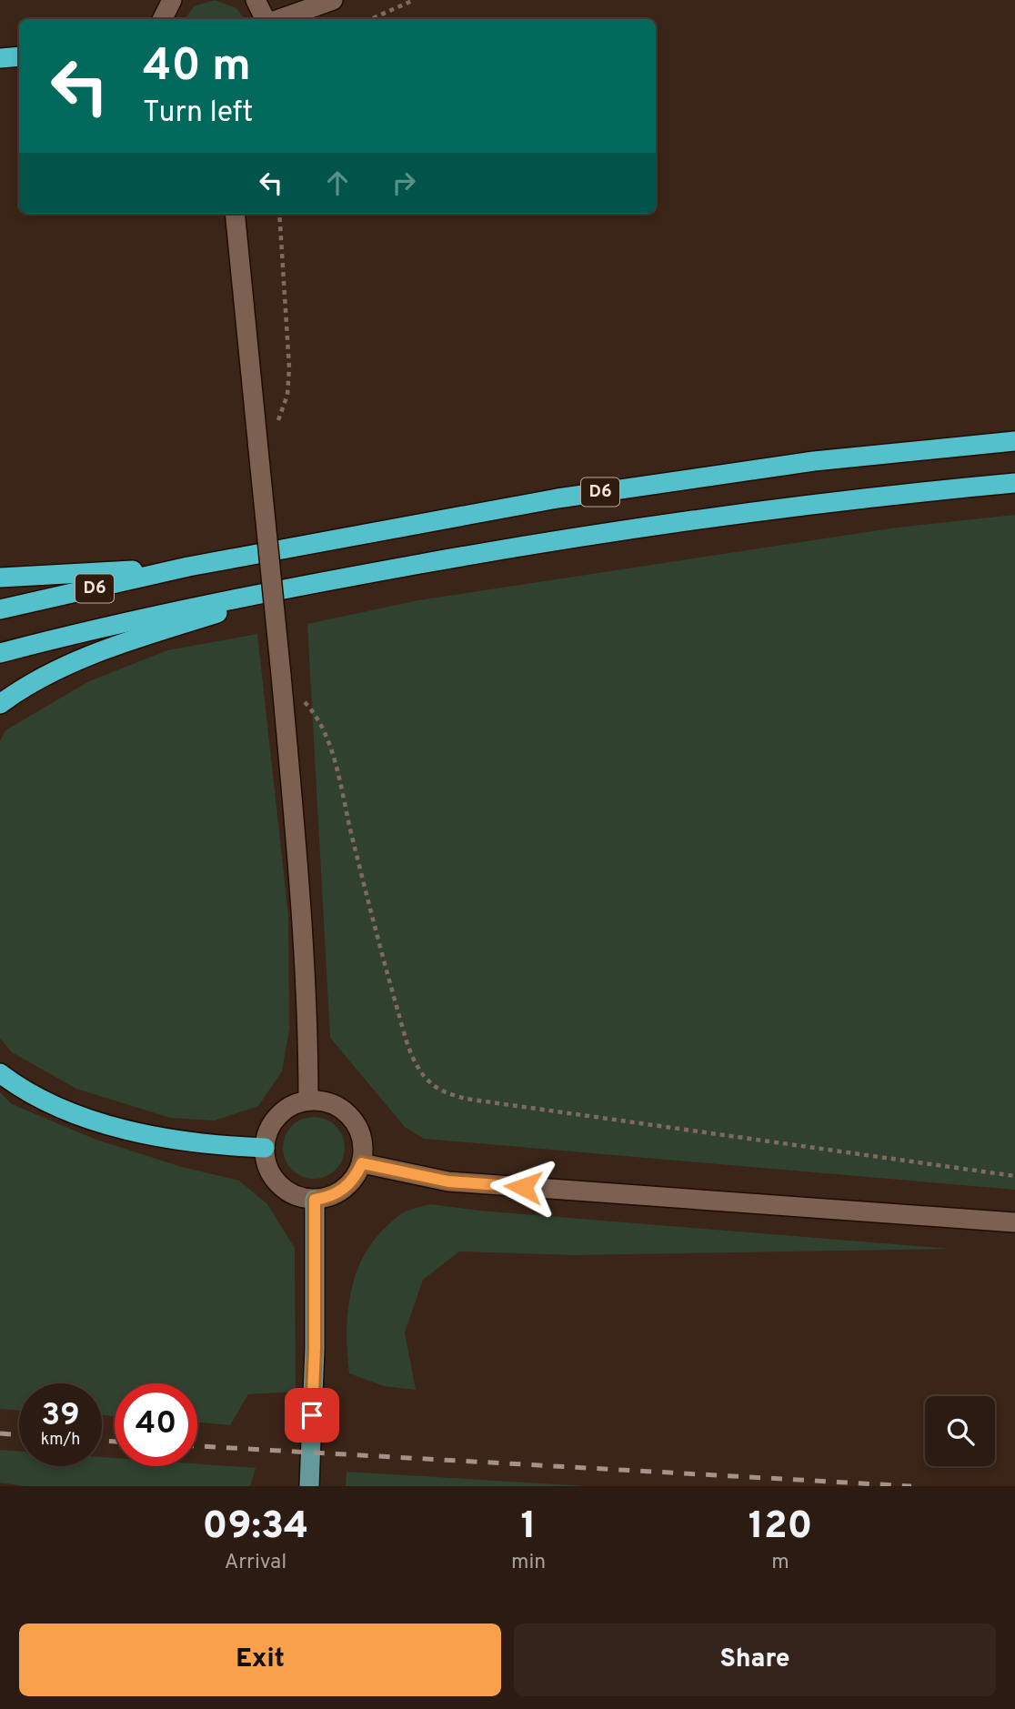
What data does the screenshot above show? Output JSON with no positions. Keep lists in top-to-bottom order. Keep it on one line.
{"streets":{"highway":["D6"]},"page":{"turn":["40 m","Turn left"],"speed":"39 km/h","limit":"40","eta":["09:34","Arrival","1","min","120","m"],"buttons":["Exit","Share"]}}
